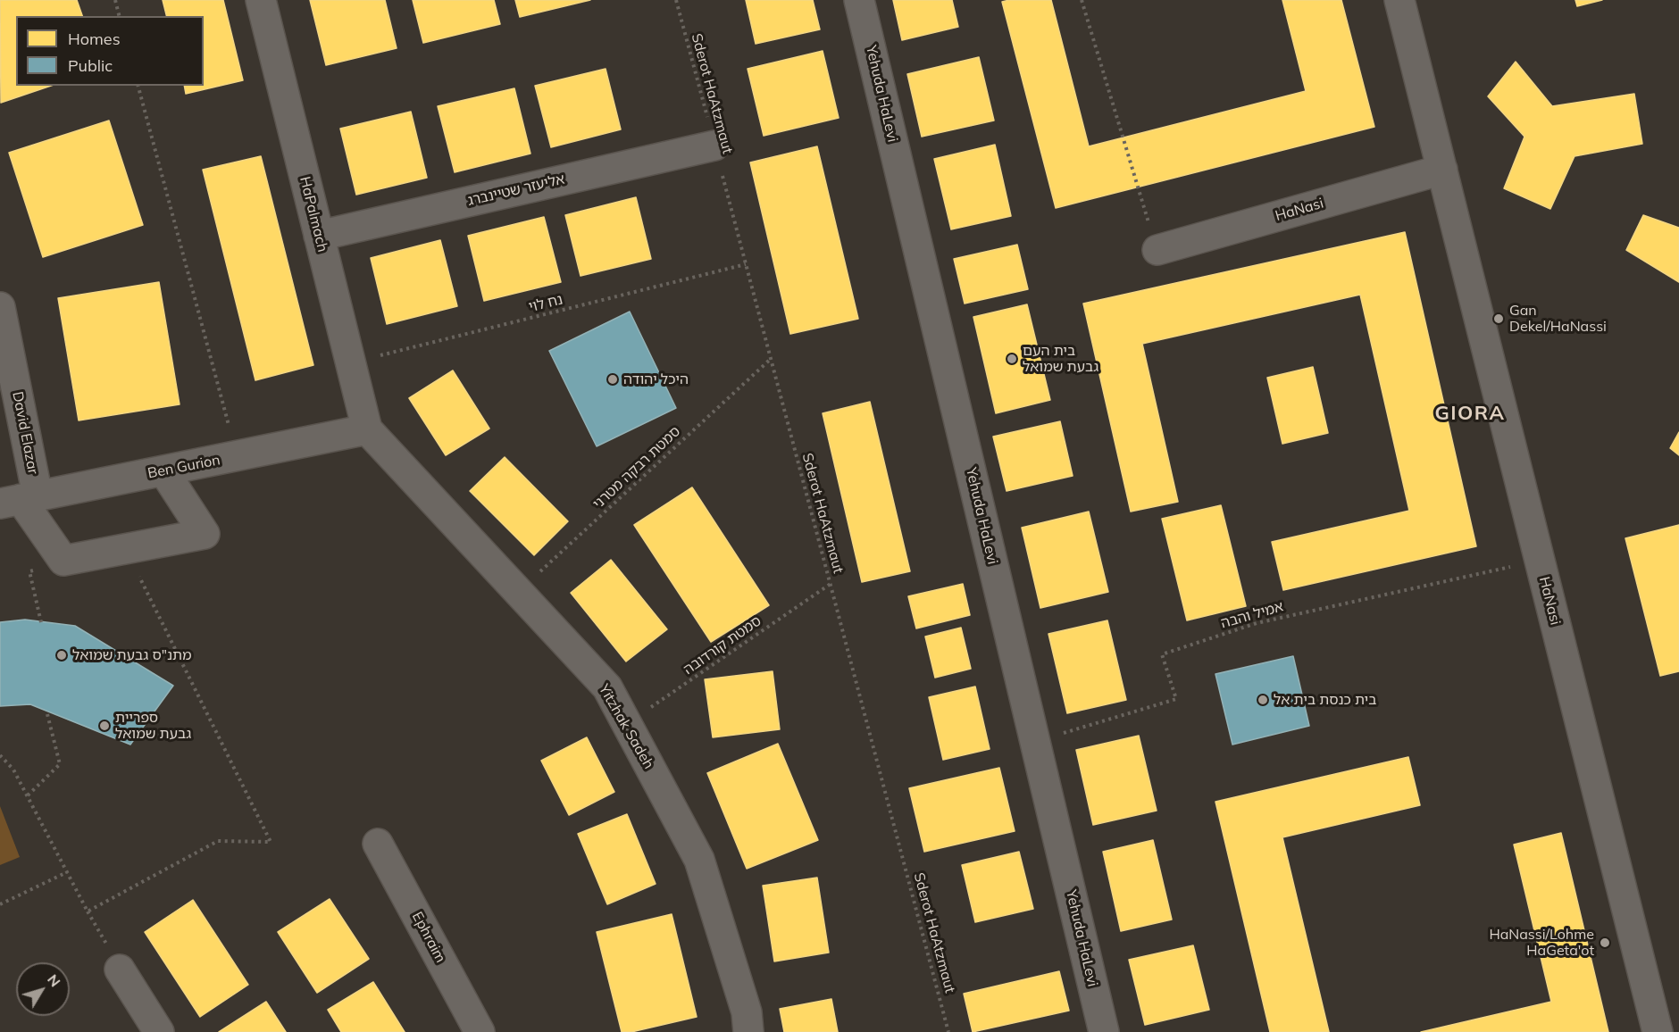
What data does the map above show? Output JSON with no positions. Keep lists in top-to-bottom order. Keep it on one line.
{"streets":{"street":["Yehuda HaLevi","אליעזר שטיינברג","HaNasi","HaPalmach","David Elazar","Ben Gurion","Yitzhak Sadeh","Ephraim"],"path":["Sderot HaAtzmaut","נח לוי","סמטת רבקה מטרני","אמיל והבה","סמטת קורדובה"]},"crossings":[["Sderot HaAtzmaut","אליעזר שטיינברג"],["Sderot HaAtzmaut","נח לוי"],["Sderot HaAtzmaut","סמטת רבקה מטרני"],["Sderot HaAtzmaut","סמטת קורדובה"],["Yehuda HaLevi","אמיל והבה"],["אליעזר שטיינברג","HaPalmach"],["HaNasi","אמיל והבה"],["HaPalmach","נח לוי"],["HaPalmach","Ben Gurion"],["HaPalmach","Yitzhak Sadeh"],["David Elazar","Ben Gurion"],["Ben Gurion","Yitzhak Sadeh"],["סמטת רבקה מטרני","Yitzhak Sadeh"],["סמטת קורדובה","Yitzhak Sadeh"]],"districts":["GIORA"],"places":["Gan Dekel/HaNassi","בית העם גבעת שמואל","היכל יהודה","מתנ\"ס גבעת שמואל","בית כנסת בית אל","ספריית גבעת שמואל","HaNassi/Lohme HaGeta'ot"],"legend":["Homes","Public"],"north":"top right"}
